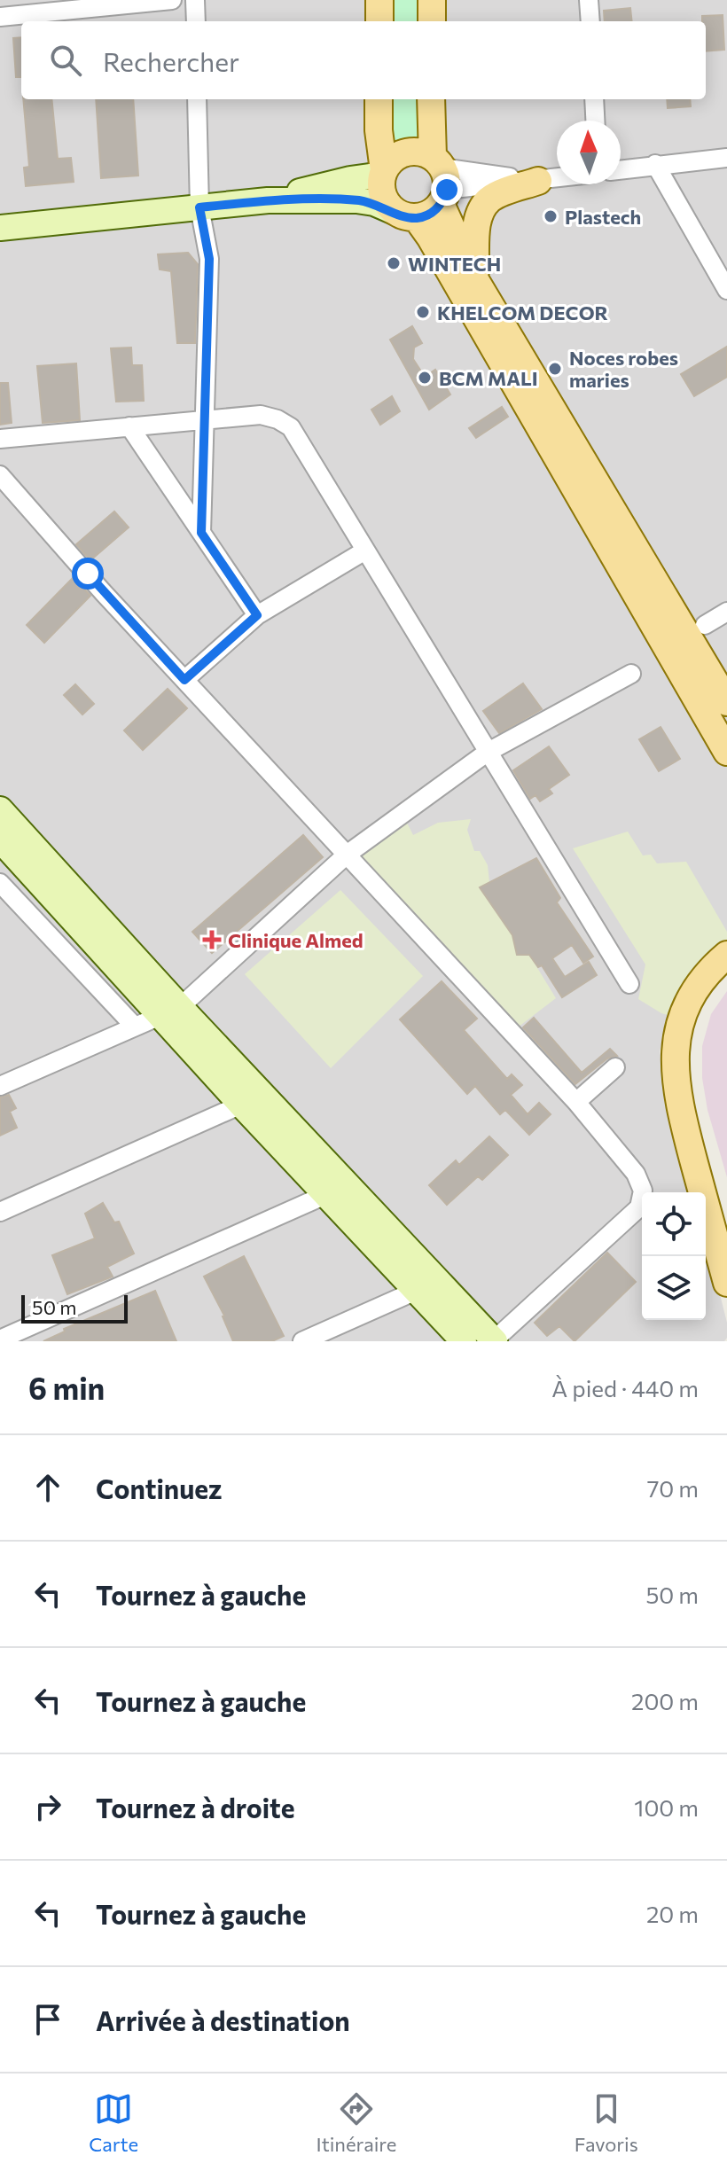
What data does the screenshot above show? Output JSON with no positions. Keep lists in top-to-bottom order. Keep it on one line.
{"places":{"other":["Plastech","WINTECH","KHELCOM DECOR","Noces robes maries","BCM MALI"],"health":["Clinique Almed"]},"scale_bar":"50 m","north":"top","page":{"search":"Rechercher","scale":"50 m","heading":["6 min","À pied · 440 m"],"list":[["Continuez","70 m"],["Tournez à gauche","50 m"],["Tournez à gauche","200 m"],["Tournez à droite","100 m"],["Tournez à gauche","20 m"],"Arrivée à destination"],"nav":["Carte","Itinéraire","Favoris"]}}
